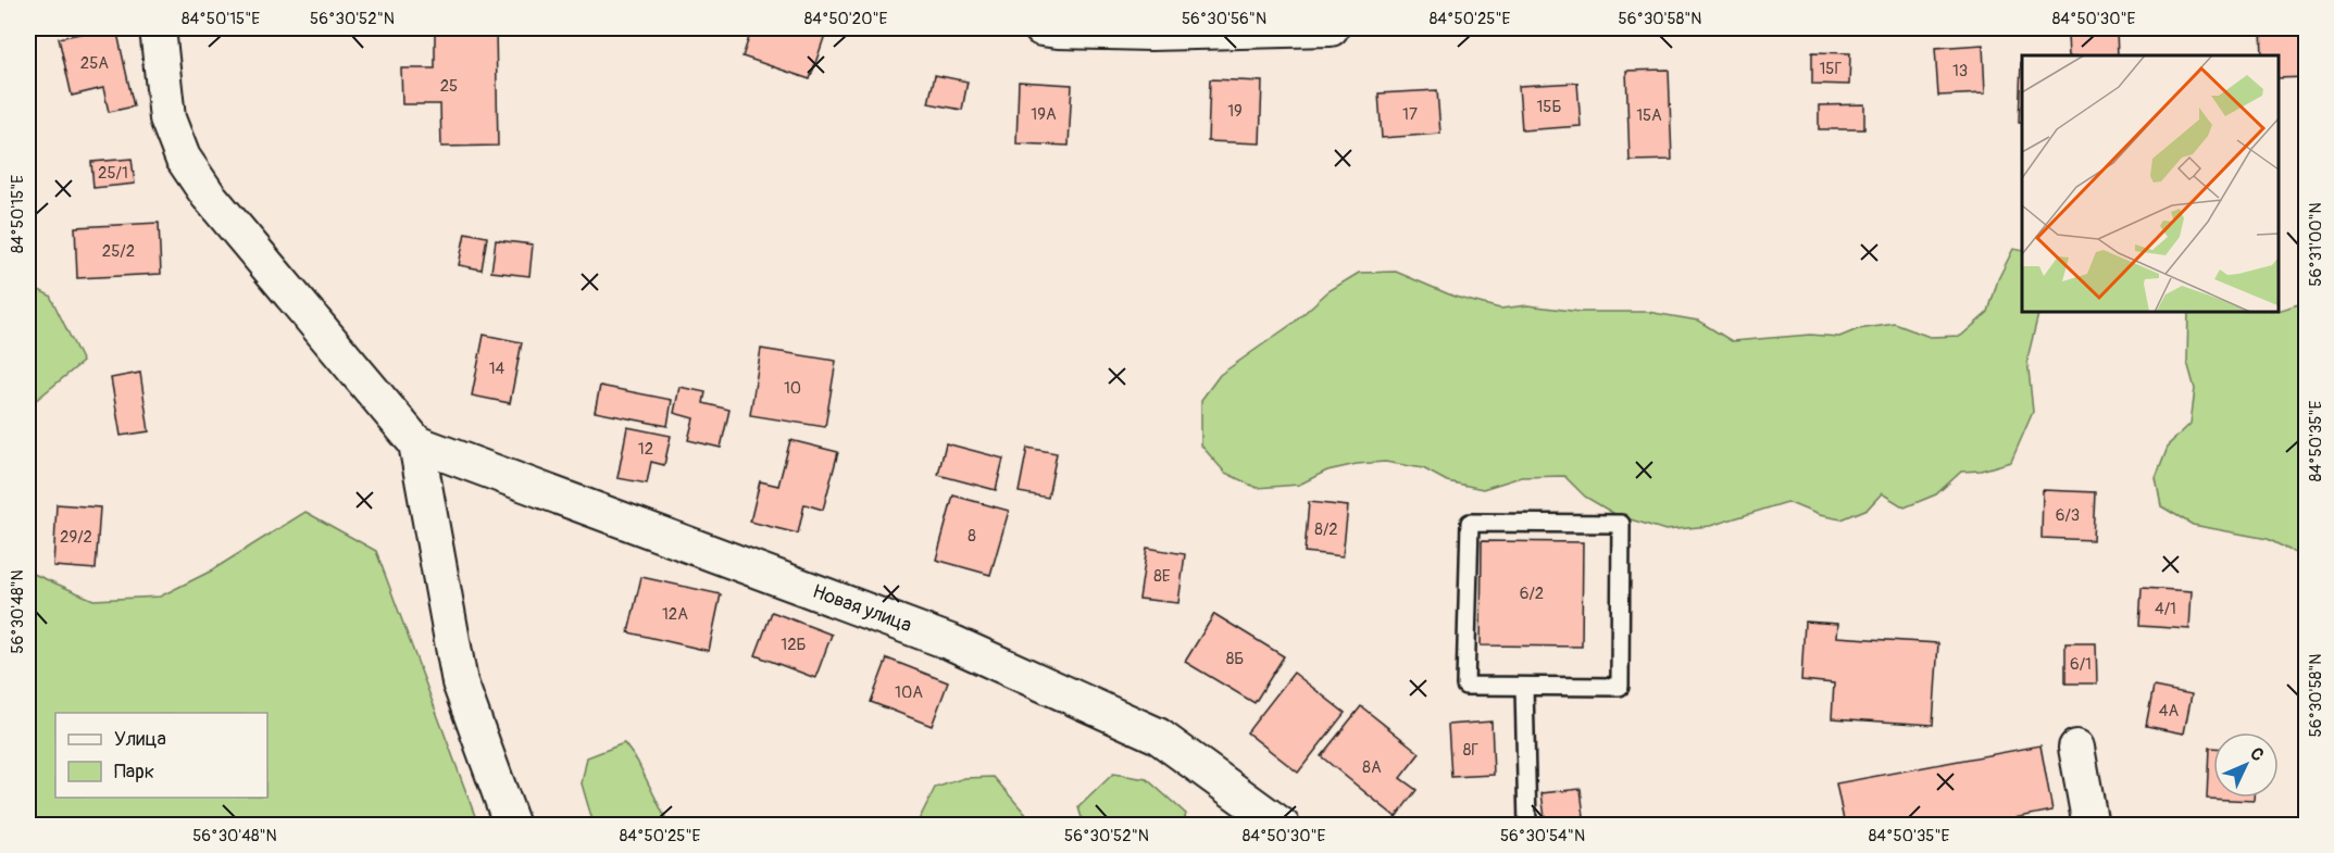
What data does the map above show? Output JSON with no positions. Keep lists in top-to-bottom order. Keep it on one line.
{"streets":{"street":["Новая улица"]},"house_numbers":["25А","15Г","13","25","15Б","19","19А","17","15А","25/1","25/2","14","10","12","6/3","8/2","8","29/2","8Е","6/2","4/1","12А","12Б","8Б","6/1","10А","4А","8Г","8А"],"legend":["Улица","Парк"],"north":"top right","coordinates":["84°50'15\"E","56°30'52\"N","84°50'20\"E","56°30'56\"N","84°50'25\"E","56°30'58\"N","84°50'30\"E","56°31'00\"N","84°50'35\"E","56°30'48\"N","56°30'54\"N"]}
